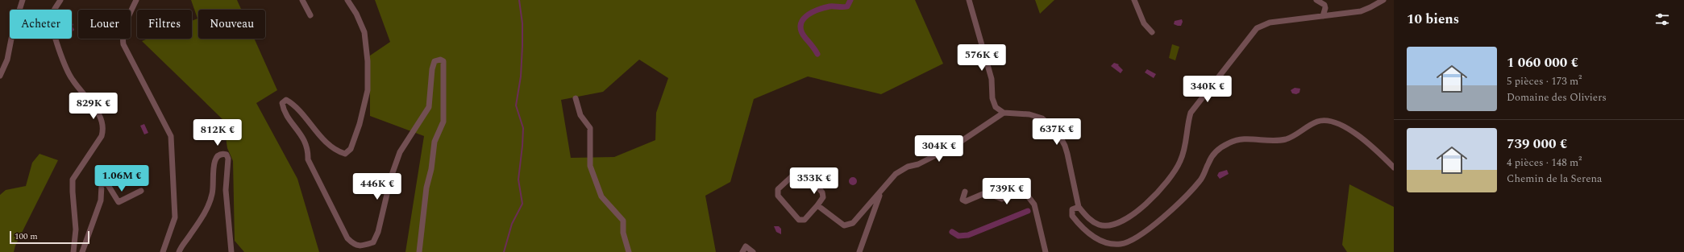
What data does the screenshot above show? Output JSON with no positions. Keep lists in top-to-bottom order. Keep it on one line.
{"scale_bar":"100 m","page":{"heading":"10 biens","chip":["Acheter","Louer","Filtres","Nouveau"],"list":[{"name":"1 060 000 €","note":"5 pièces · 173 m² · Domaine des Oliviers"},{"name":"739 000 €","note":"4 pièces · 148 m² · Chemin de la Serena"}],"price":["576K €","340K €","829K €","637K €","812K €","304K €","1.06M €","353K €","446K €","739K €"],"scale":"100 m"}}
